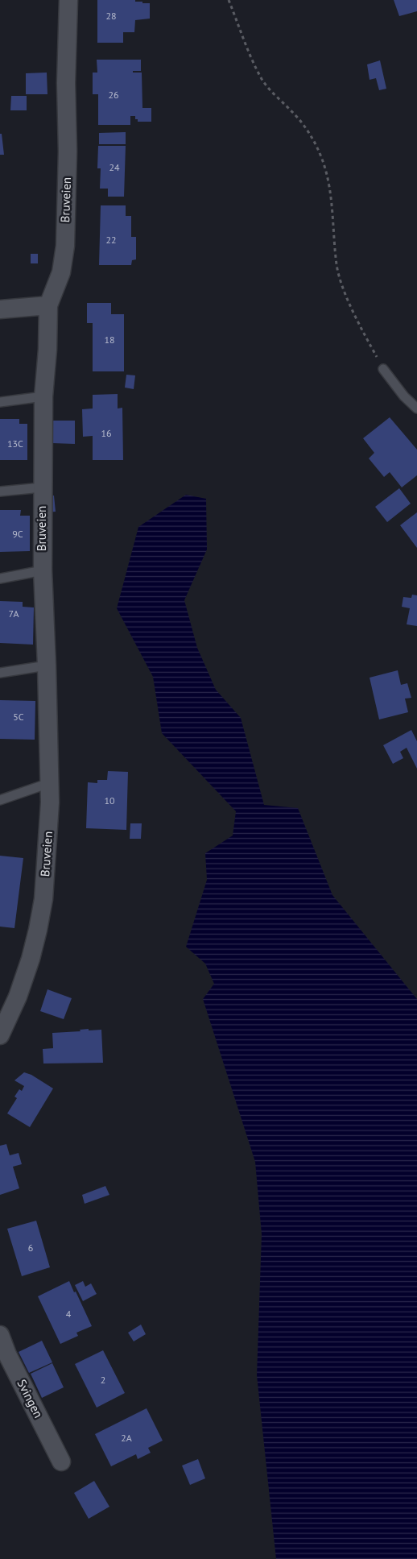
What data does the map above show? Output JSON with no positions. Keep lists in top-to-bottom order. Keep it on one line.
{"streets":{"street":["Bruveien","Svingen"]},"house_numbers":["28","26","24","22","18","16","13C","9C","7A","5C","10","6","4","2","2A"]}
